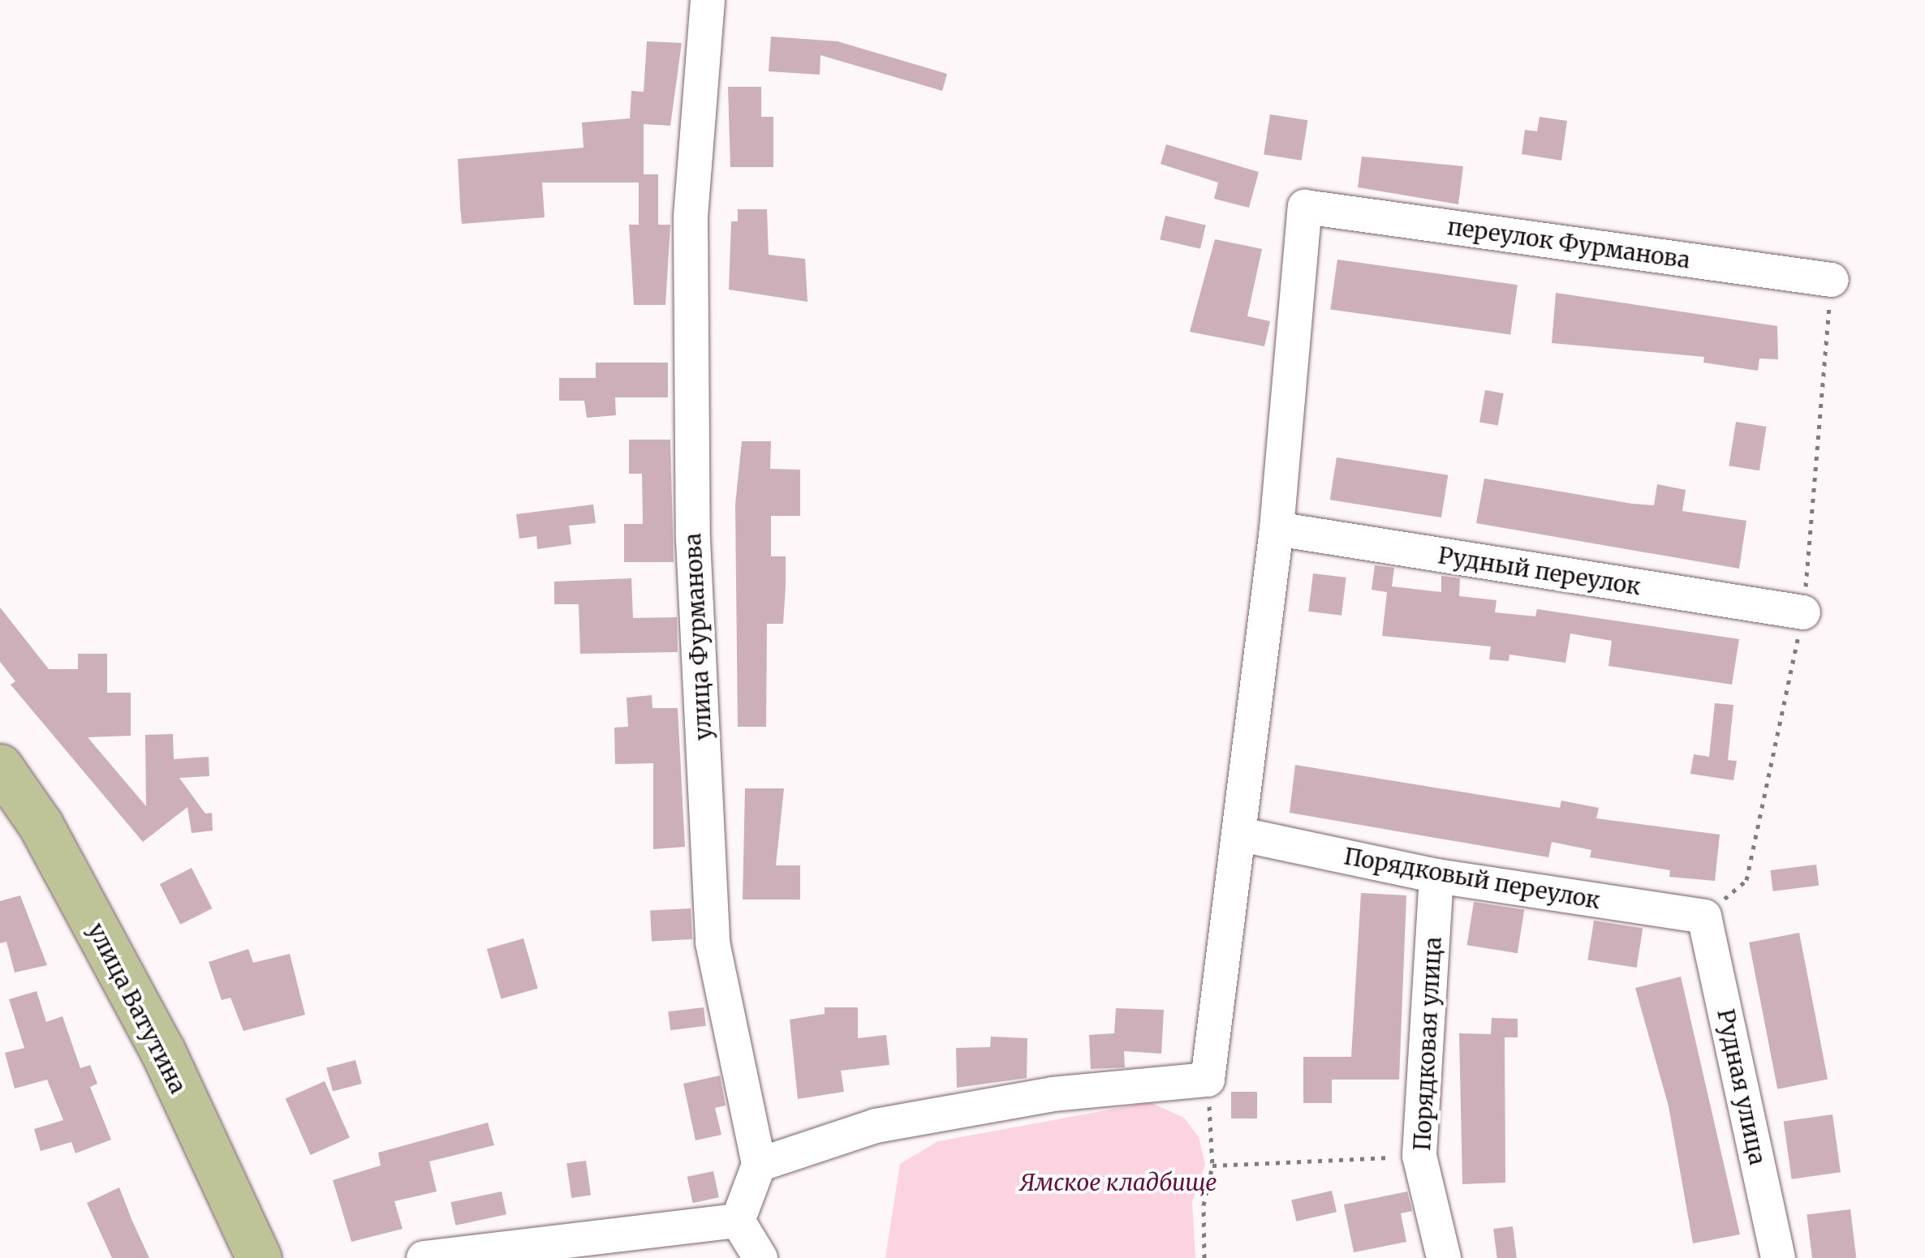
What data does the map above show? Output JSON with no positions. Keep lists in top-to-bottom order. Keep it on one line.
{"streets":{"main road":["улица Ватутина"],"street":["переулок Фурманова","Рудный переулок","улица Фурманова","Порядковый переулок","Порядковая улица","Рудная улица"]},"crossings":[["переулок Фурманова","Рудный переулок"],["Порядковый переулок","Порядковая улица"],["Порядковый переулок","Рудная улица"]],"parks":["Ямское кладбище"]}
